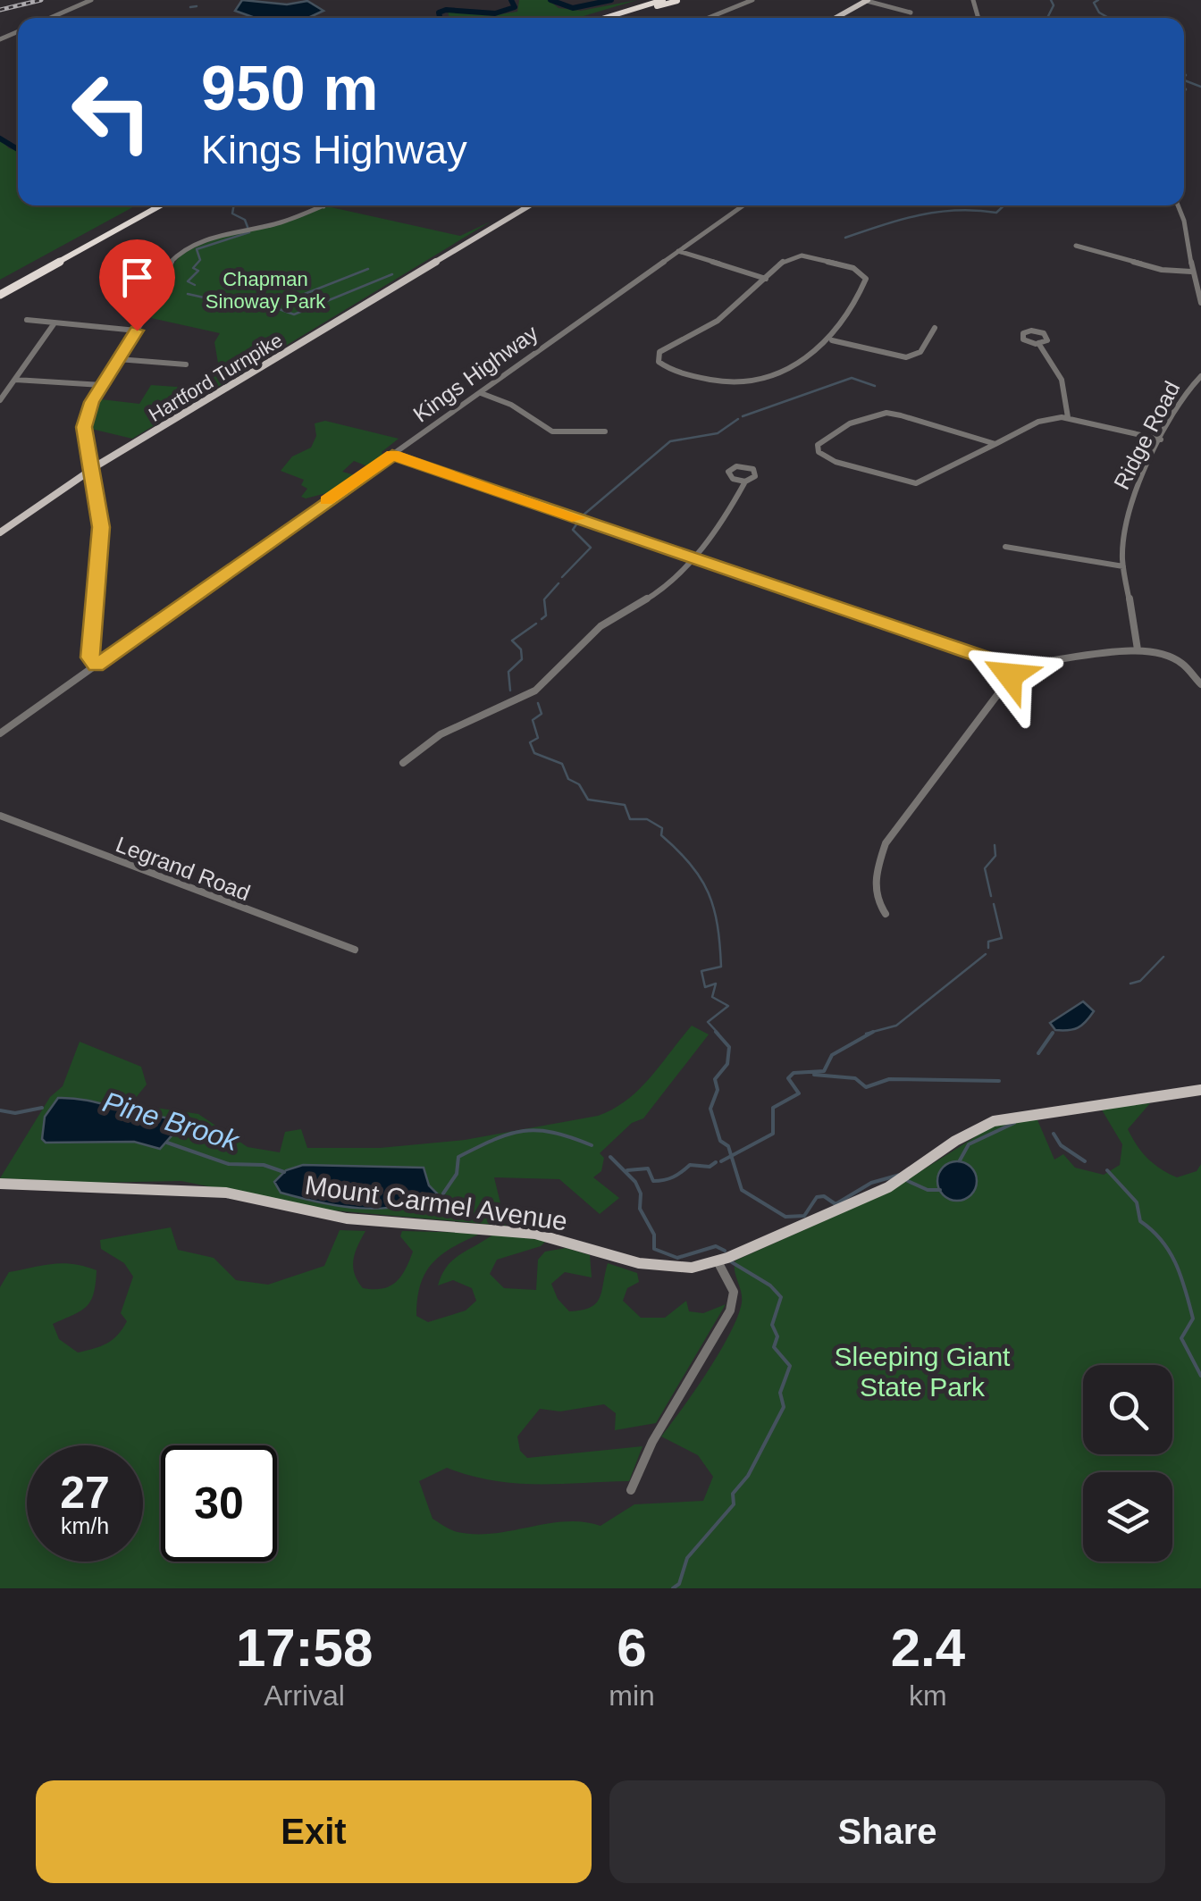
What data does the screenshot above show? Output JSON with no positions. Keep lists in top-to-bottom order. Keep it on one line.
{"streets":{"main road":["Hartford Turnpike","Mount Carmel Avenue"],"street":["Kings Highway","Ridge Road","Legrand Road"]},"water":["Pine Brook"],"parks":["Chapman Sinoway Park","Sleeping Giant State Park"],"page":{"turn":["950 m","Kings Highway"],"speed":"27 km/h","limit":"30","eta":["17:58","Arrival","6","min","2.4","km"],"buttons":["Exit","Share"]}}
